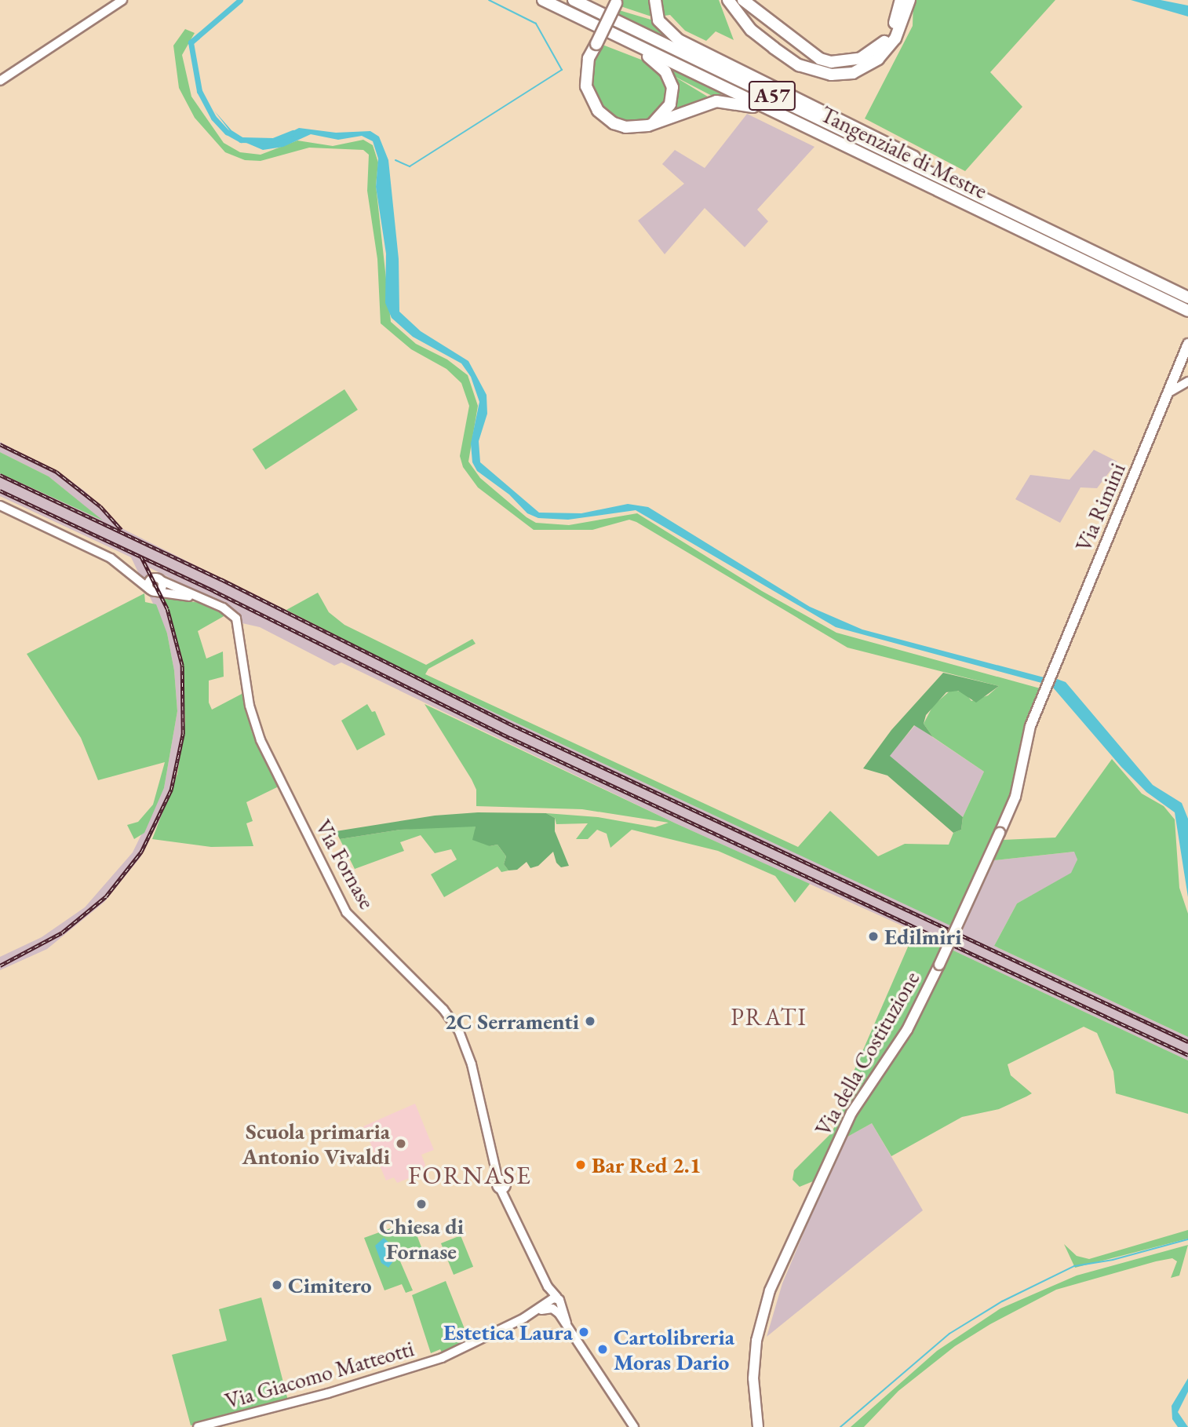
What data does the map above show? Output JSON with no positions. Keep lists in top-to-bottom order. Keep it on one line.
{"streets":{"highway":["A57","Tangenziale di Mestre"],"main road":["Via Rimini","Via della Costituzione"],"street":["Via Fornase","Via Giacomo Matteotti"]},"crossings":[["A57","Tangenziale di Mestre"],["Via Rimini","Via della Costituzione"],["Via Fornase","Via Giacomo Matteotti"]],"districts":["PRATI","FORNASE"],"places":["Edilmiri","2C Serramenti","Scuola primaria Antonio Vivaldi","Bar Red 2.1","Chiesa di Fornase","Cimitero","Estetica Laura","Cartolibreria Moras Dario"]}
